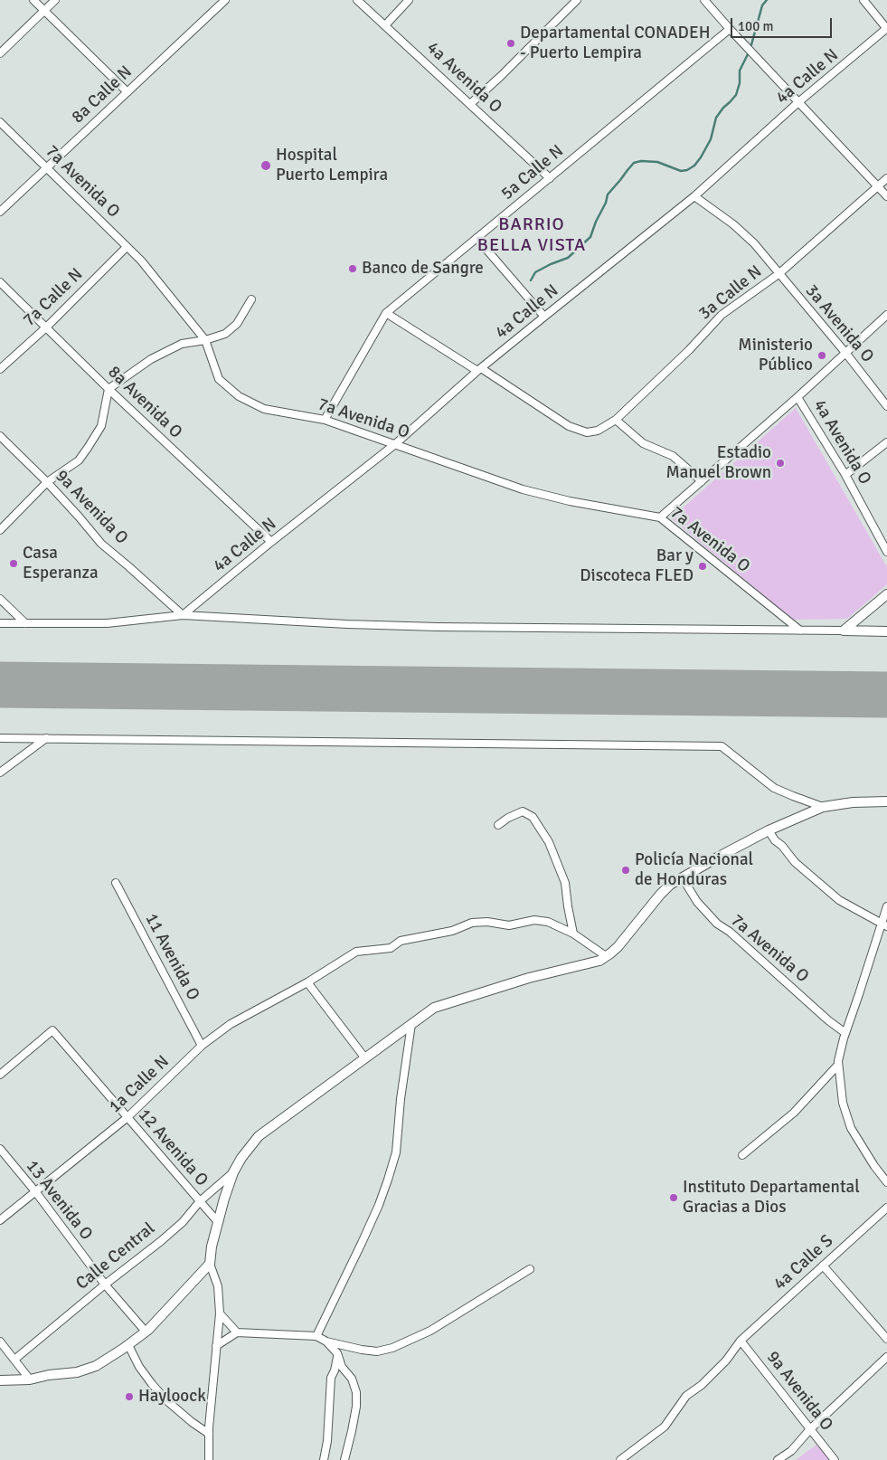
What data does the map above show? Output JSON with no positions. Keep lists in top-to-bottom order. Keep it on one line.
{"streets":{"street":["4a Calle N","4a Avenida O","8a Calle N","5a Calle N","7a Avenida O","3a Calle N","7a Calle N","3a Avenida O","8a Avenida O","9a Avenida O","11 Avenida O","1a Calle N","12 Avenida O","13 Avenida O","Calle Central","4a Calle S"]},"crossings":[["4a Calle N","7a Avenida O"],["4a Calle N","3a Calle N"],["4a Calle N","3a Avenida O"],["4a Calle N","8a Avenida O"],["4a Calle N","9a Avenida O"],["4a Avenida O","5a Calle N"],["8a Calle N","7a Avenida O"],["5a Calle N","7a Avenida O"],["5a Calle N","3a Calle N"],["7a Avenida O","7a Calle N"],["3a Calle N","3a Avenida O"],["7a Calle N","8a Avenida O"],["9a Avenida O","4a Calle S"],["11 Avenida O","1a Calle N"],["1a Calle N","12 Avenida O"],["1a Calle N","13 Avenida O"],["12 Avenida O","Calle Central"],["13 Avenida O","Calle Central"]],"districts":["BARRIO BELLA VISTA"],"places":["Departamental CONADEH - Puerto Lempira","Hospital Puerto Lempira","Banco de Sangre","Ministerio Público","Estadio Manuel Brown","Casa Esperanza","Bar y Discoteca FLED","Policía Nacional de Honduras","Instituto Departamental Gracias a Dios","Hayloock"],"scale_bar":"100 m"}
